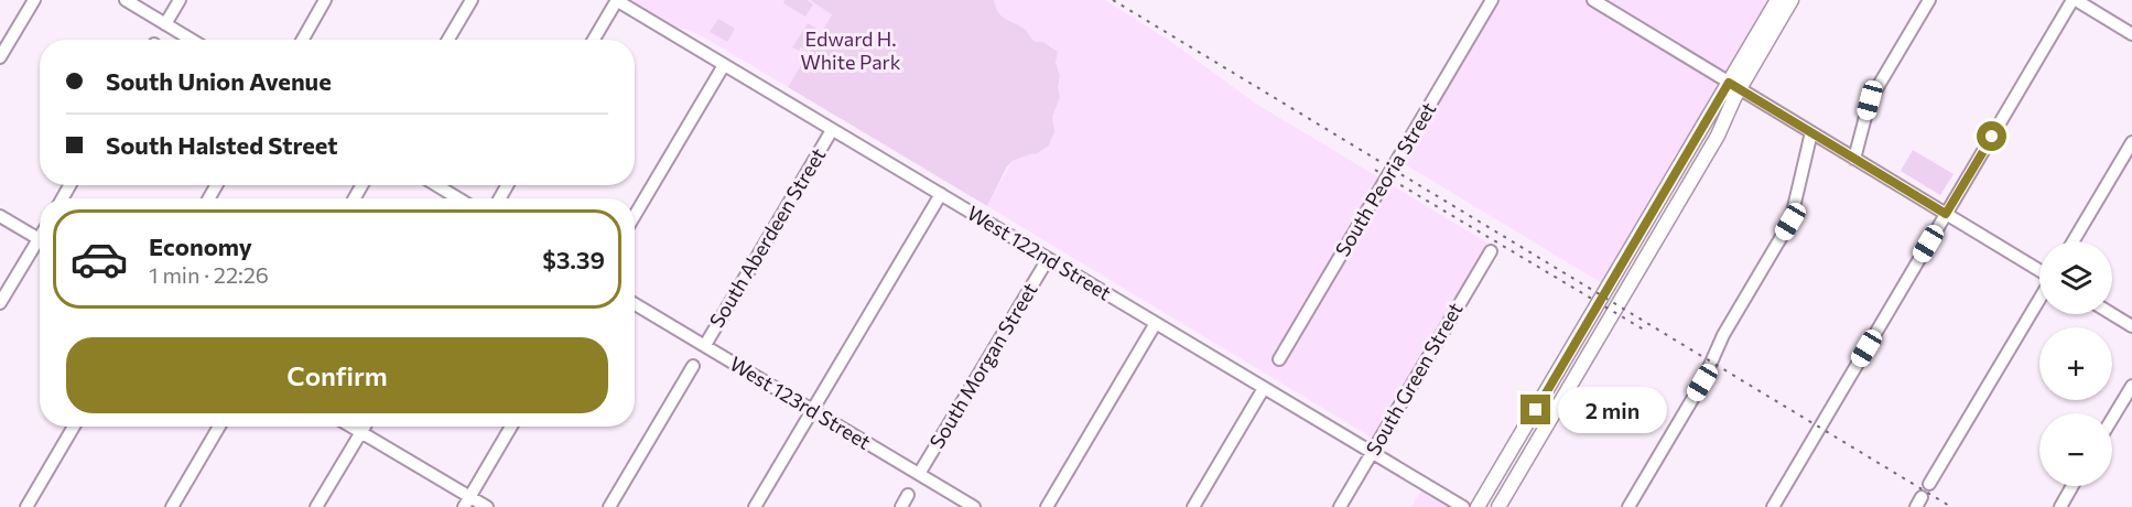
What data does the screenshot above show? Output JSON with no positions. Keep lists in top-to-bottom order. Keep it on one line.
{"streets":{"street":["South Peoria Street","South Aberdeen Street","West 122nd Street","South Morgan Street","South Green Street","West 123rd Street"]},"crossings":[["South Aberdeen Street","West 122nd Street"],["South Aberdeen Street","West 123rd Street"],["West 122nd Street","South Morgan Street"],["West 122nd Street","South Green Street"],["South Morgan Street","West 123rd Street"]],"parks":["Edward H. White Park"],"page":{"banner":["South Union Avenue","South Halsted Street"],"list":[{"name":"Economy","note":"1 min · 22:26","value":"$3.39"}],"map_buttons":["+","−"],"buttons":"Confirm","bubble":"2 min"}}
